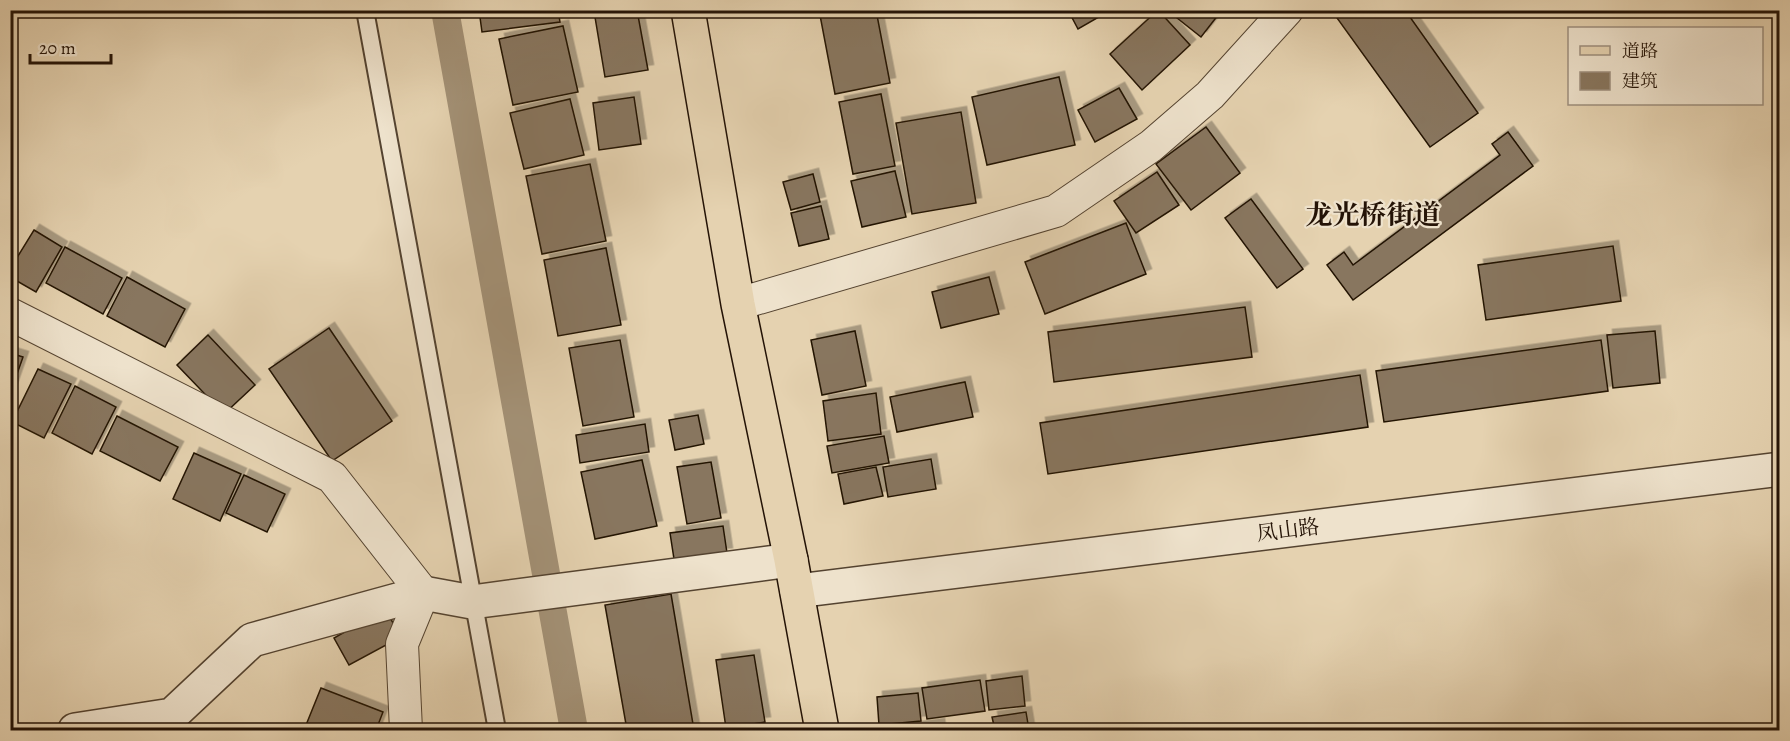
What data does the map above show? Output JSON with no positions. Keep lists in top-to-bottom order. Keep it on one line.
{"streets":{"street":["凤山路"]},"districts":["龙光桥街道"],"legend":["道路","建筑"],"scale_bar":"20 m"}
